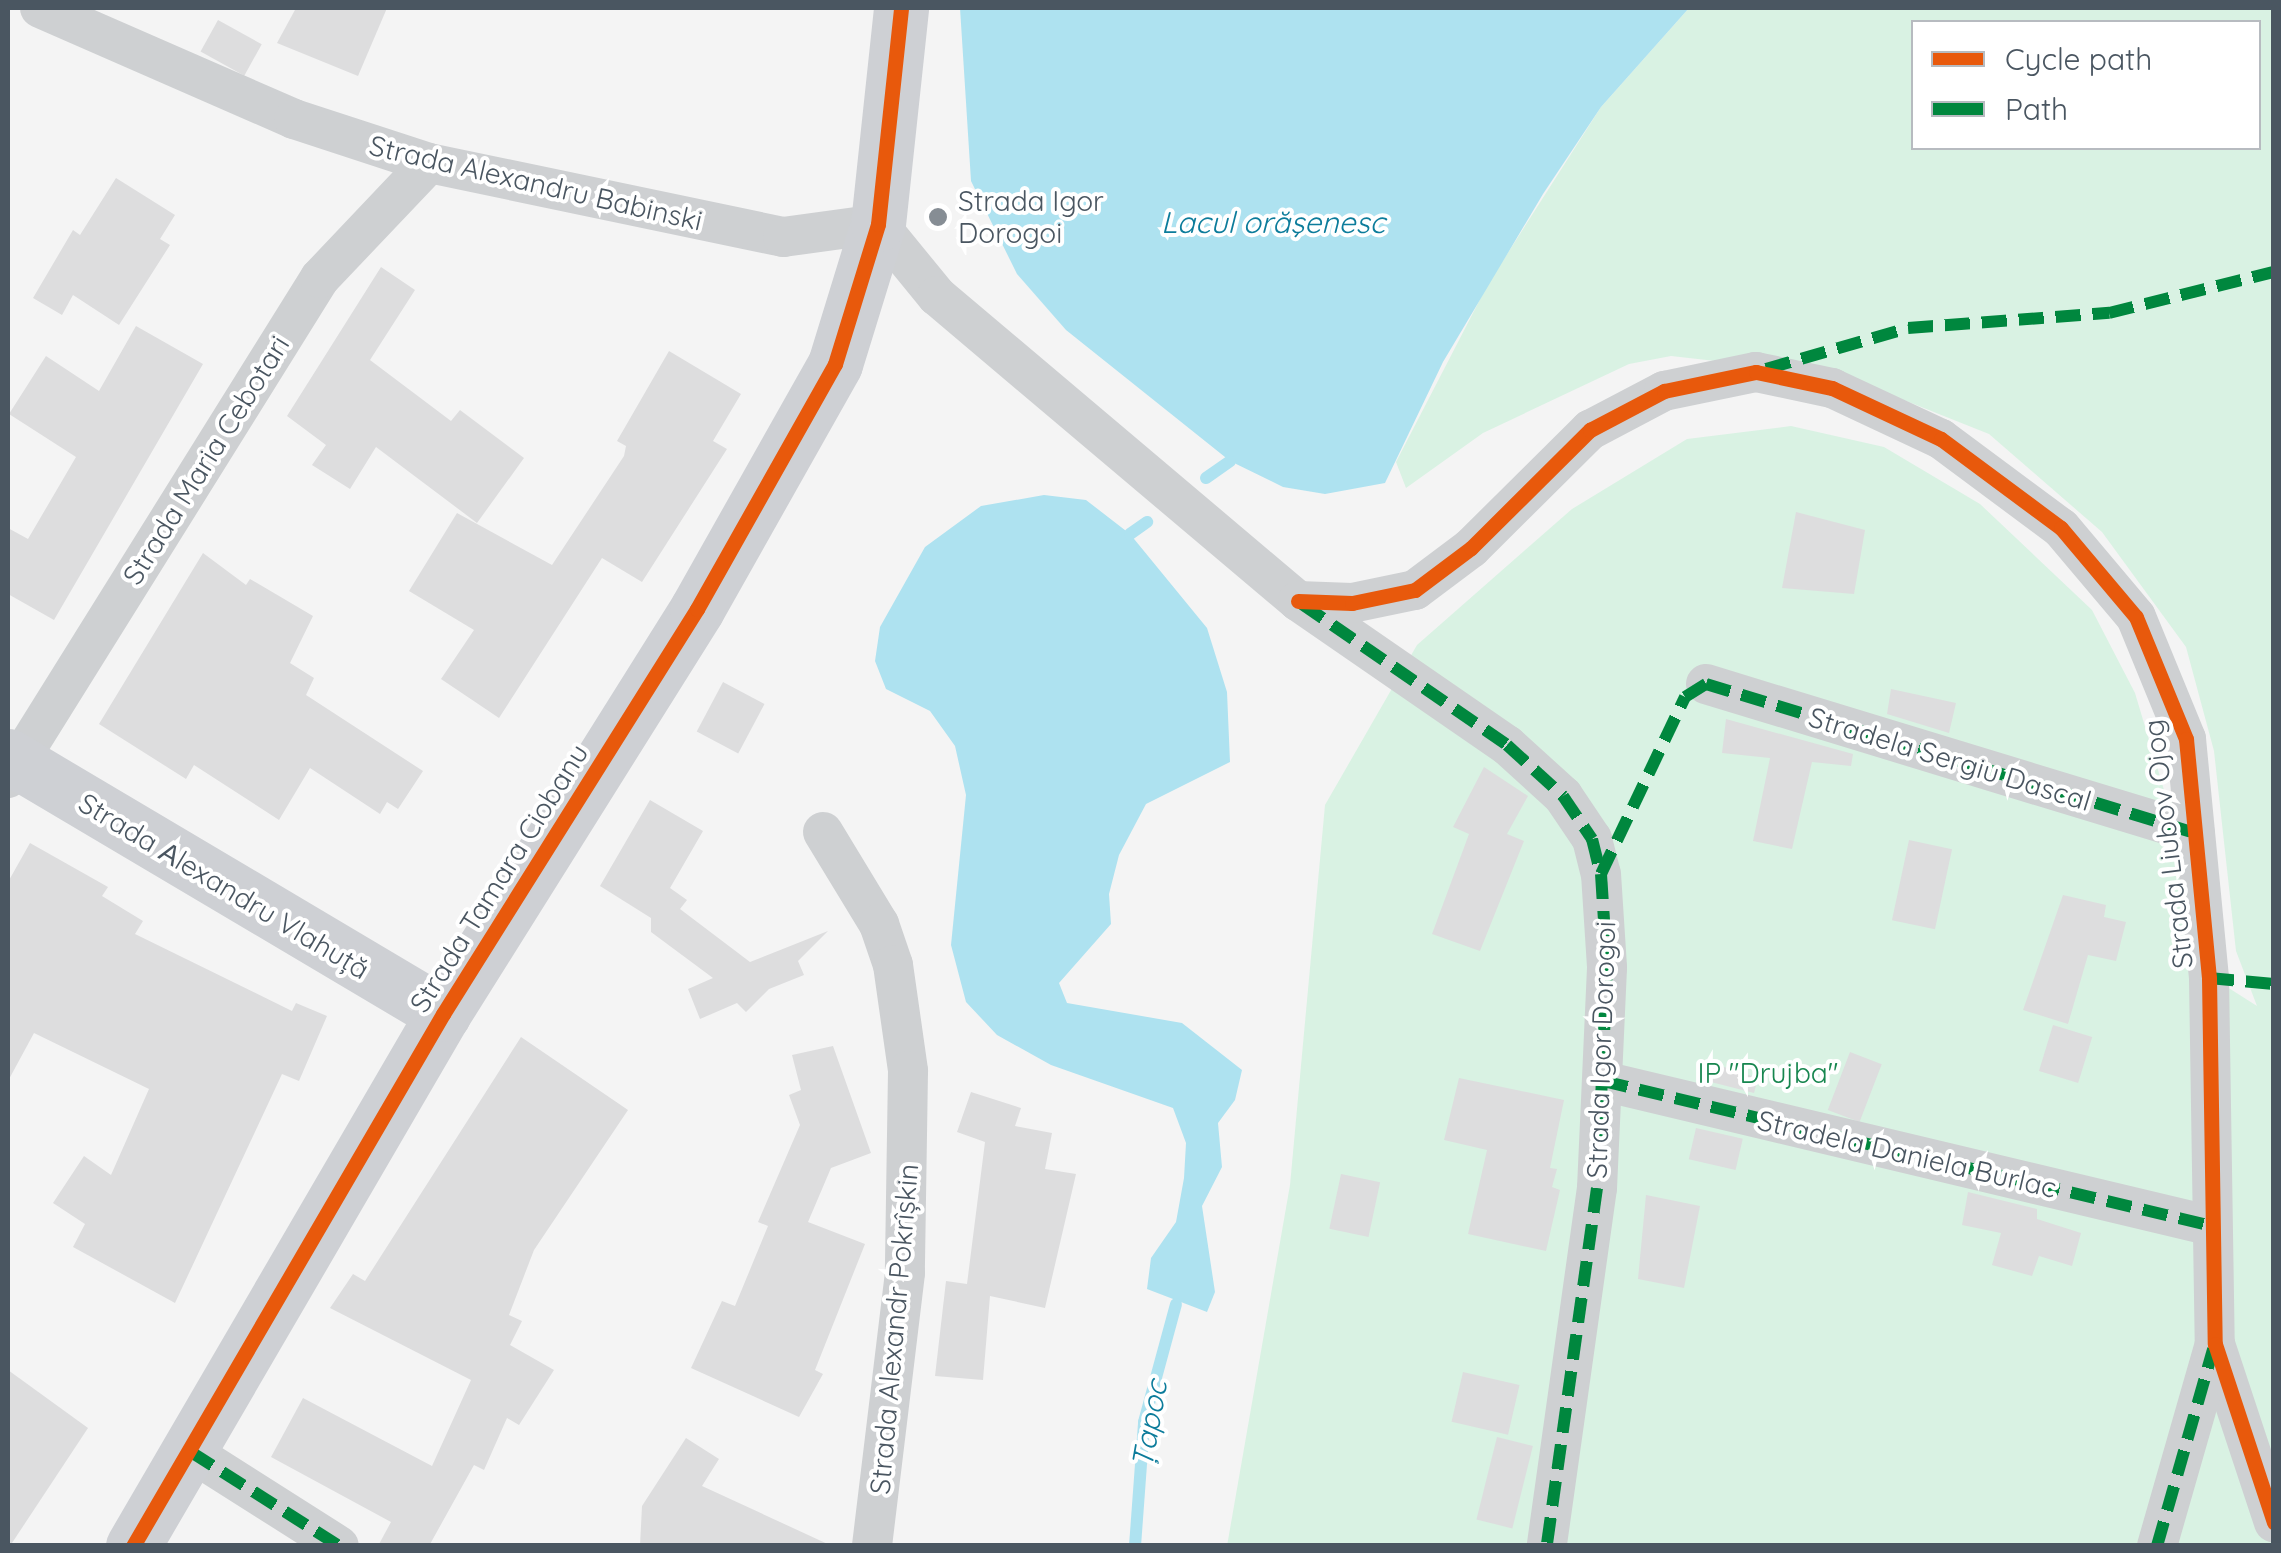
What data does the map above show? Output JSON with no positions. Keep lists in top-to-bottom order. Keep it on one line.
{"streets":{"street":["Strada Alexandru Babinski","Strada Maria Cebotari","Stradela Sergiu Dascal","Strada Liubov Ojog","Strada Tamara Ciobanu","Strada Аlexandru Vlahuță","Strada Igor Dorogoi","Stradela Daniela Burlac","Strada Alexandr Pokrîșkin"]},"crossings":[["Strada Alexandru Babinski","Strada Maria Cebotari"],["Strada Alexandru Babinski","Strada Tamara Ciobanu"],["Strada Alexandru Babinski","Strada Igor Dorogoi"],["Strada Maria Cebotari","Strada Аlexandru Vlahuță"],["Stradela Sergiu Dascal","Strada Liubov Ojog"],["Strada Liubov Ojog","Strada Igor Dorogoi"],["Strada Liubov Ojog","Stradela Daniela Burlac"],["Strada Tamara Ciobanu","Strada Аlexandru Vlahuță"],["Strada Tamara Ciobanu","Strada Igor Dorogoi"],["Strada Igor Dorogoi","Stradela Daniela Burlac"]],"water":["Lacul orăşenesc","Țapoc"],"parks":["IP \"Drujba\""],"places":["Strada Igor Dorogoi"],"legend":["Cycle path","Path"]}
